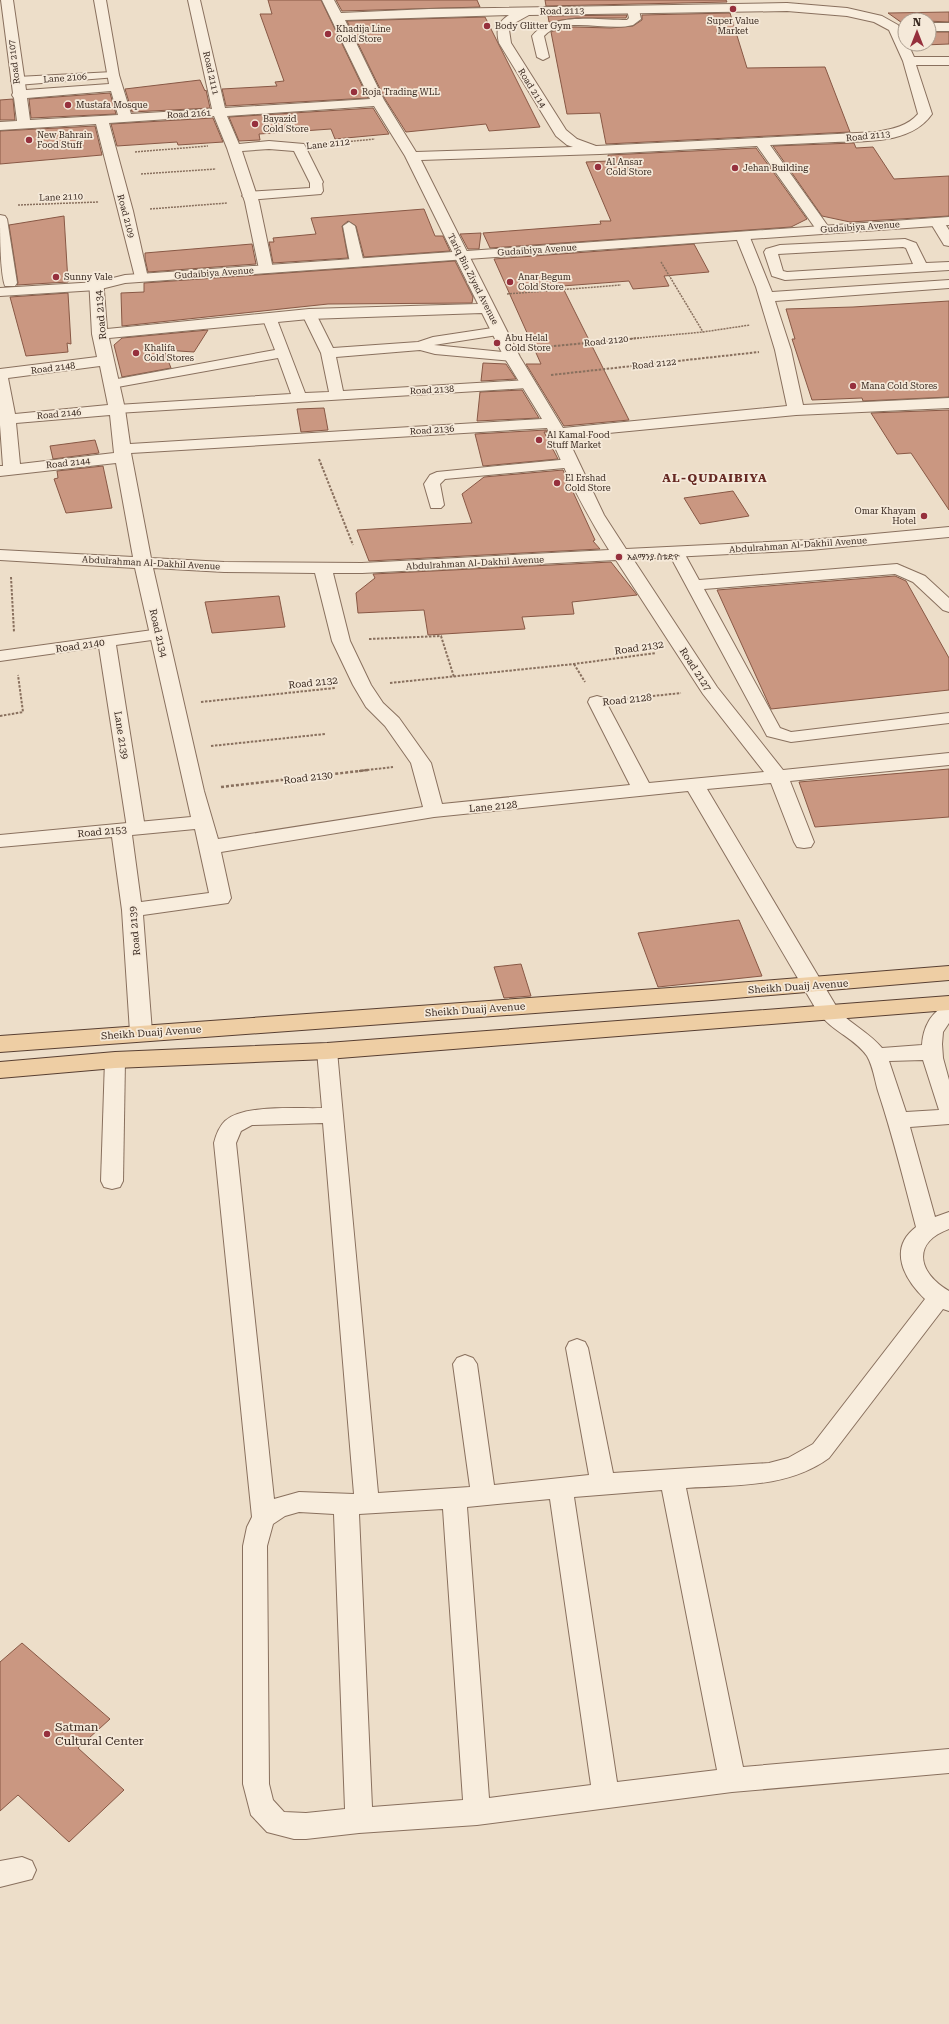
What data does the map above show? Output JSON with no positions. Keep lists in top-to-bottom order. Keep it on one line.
{"streets":{"main road":["Sheikh Duaij Avenue"],"street":["Road 2113","Road 2107","Road 2111","Road 2114","Road 2161","Lane 2112","Road 2109","Gudaibiya Avenue","Tariq Bin Ziyad Avenue","Road 2134","Road 2148","Road 2146","Road 2136","Road 2144","Abdulrahman Al-Dakhil Avenue","Road 2127","Road 2128","Lane 2128","Road 2153","Road 2139"],"lane":["Lane 2106","Road 2138","Road 2140","Lane 2139"],"path":["Lane 2110","Road 2120","Road 2122","Road 2132","Road 2130"]},"crossings":[["Road 2113","Road 2114"],["Road 2113","Tariq Bin Ziyad Avenue"],["Road 2107","Lane 2106"],["Road 2107","Road 2161"],["Road 2111","Road 2161"],["Road 2111","Lane 2112"],["Road 2111","Gudaibiya Avenue"],["Road 2161","Road 2109"],["Road 2161","Tariq Bin Ziyad Avenue"],["Lane 2112","Tariq Bin Ziyad Avenue"],["Lane 2110","Road 2109"],["Road 2109","Gudaibiya Avenue"],["Gudaibiya Avenue","Tariq Bin Ziyad Avenue"],["Gudaibiya Avenue","Road 2134"],["Tariq Bin Ziyad Avenue","Road 2120"],["Tariq Bin Ziyad Avenue","Road 2122"],["Tariq Bin Ziyad Avenue","Road 2138"],["Tariq Bin Ziyad Avenue","Road 2136"],["Tariq Bin Ziyad Avenue","Abdulrahman Al-Dakhil Avenue"],["Tariq Bin Ziyad Avenue","Road 2127"],["Road 2134","Road 2148"],["Road 2134","Road 2138"],["Road 2134","Road 2146"],["Road 2134","Road 2136"],["Road 2134","Road 2144"],["Road 2134","Abdulrahman Al-Dakhil Avenue"],["Road 2134","Road 2140"],["Road 2134","Road 2132"],["Road 2134","Road 2130"],["Road 2134","Lane 2128"],["Road 2134","Road 2153"],["Road 2134","Road 2139"],["Road 2122","Road 2138"],["Road 2138","Road 2146"],["Road 2146","Road 2144"],["Road 2136","Road 2144"],["Abdulrahman Al-Dakhil Avenue","Road 2127"],["Road 2140","Lane 2139"],["Road 2132","Road 2127"],["Road 2127","Road 2128"],["Road 2127","Lane 2128"],["Road 2128","Lane 2128"],["Lane 2139","Road 2153"],["Lane 2139","Road 2139"],["Road 2153","Road 2139"],["Road 2139","Sheikh Duaij Avenue"]],"districts":["AL-QUDAIBIYA"],"places":["Super Value Market","Body Glitter Gym","Khadija Line Cold Store","Roja Trading WLL","Mustafa Mosque","Bayazid Cold Store","New Bahrain Food Stuff","Al Ansar Cold Store","Jehan Building","Sunny Vale","Anar Begum Cold Store","Abu Helal Cold Store","Khalifa Cold Stores","Mana Cold Stores","Al Kamal Food Stuff Market","El Ershad Cold Store","Omar Khayam Hotel","አልማንያ ስቱድዮ","Satman Cultural Center"],"north":"top"}
